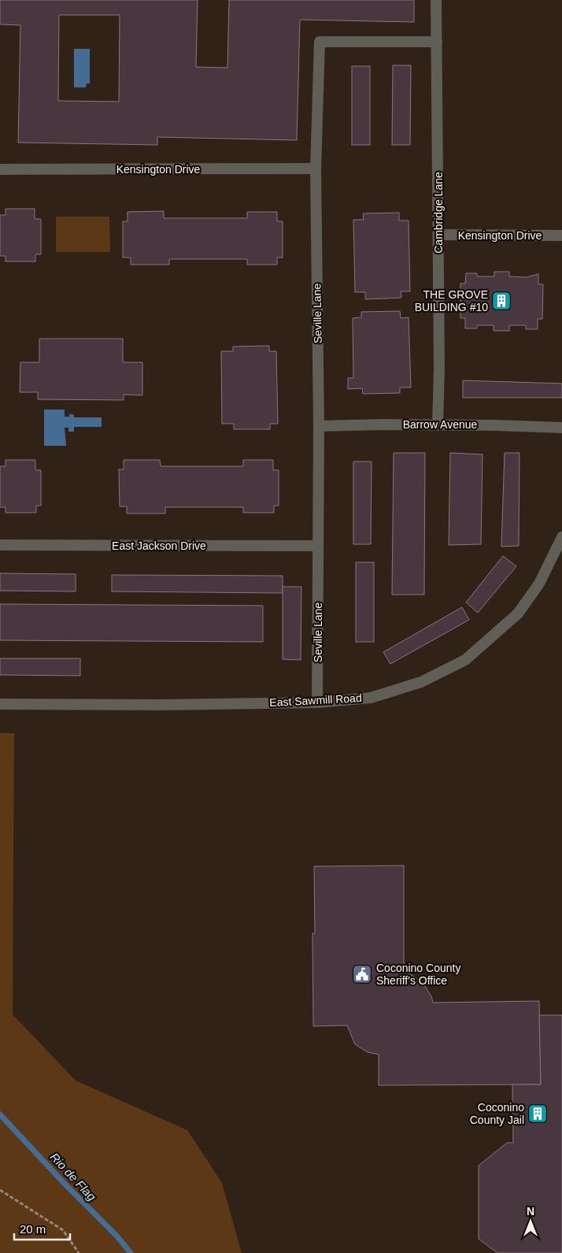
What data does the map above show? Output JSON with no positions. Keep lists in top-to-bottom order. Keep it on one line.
{"streets":{"street":["Kensington Drive","Cambridge Lane","Seville Lane","Barrow Avenue","East Jackson Drive","East Sawmill Road"]},"crossings":[["Kensington Drive","Cambridge Lane"],["Kensington Drive","Seville Lane"],["Cambridge Lane","Seville Lane"],["Cambridge Lane","Barrow Avenue"],["Seville Lane","Barrow Avenue"],["Seville Lane","East Jackson Drive"],["Seville Lane","East Sawmill Road"]],"water":["Rio de Flag"],"places":{"building":["THE GROVE BUILDING #10","Coconino County Jail"],"public building":["Coconino County Sheriff's Office"]},"scale_bar":"20 m","north":"top"}
